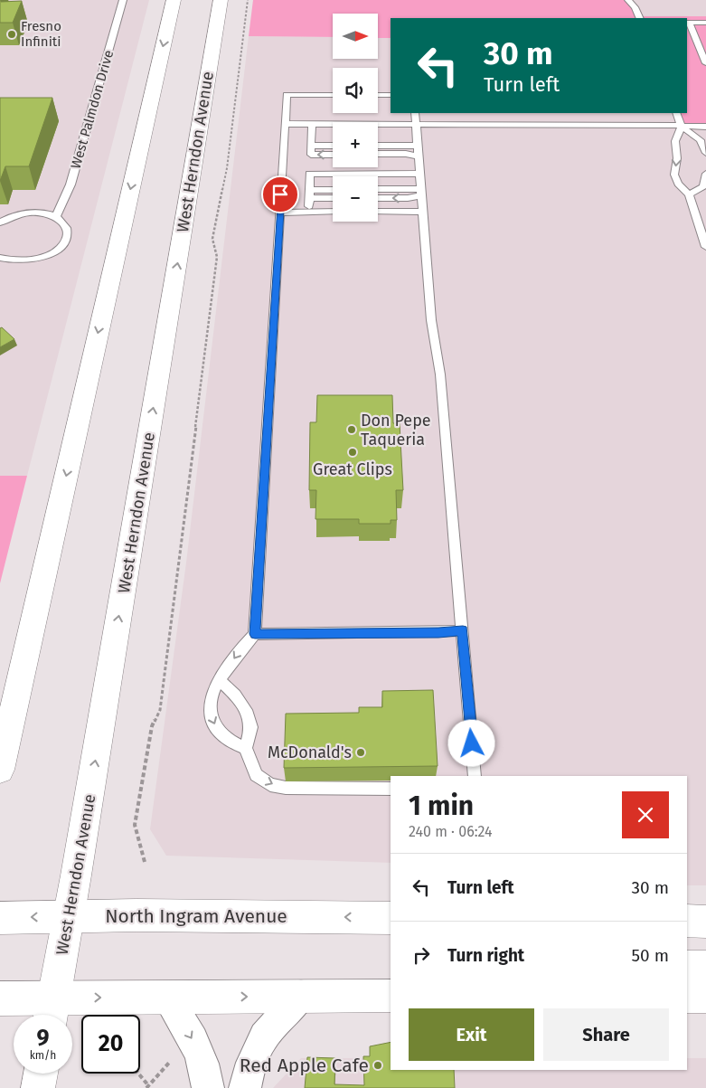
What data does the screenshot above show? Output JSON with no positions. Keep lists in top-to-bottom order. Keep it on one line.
{"streets":{"main road":["West Herndon Avenue","North Ingram Avenue"],"lane":["West Palmdon Drive"]},"crossings":[["West Herndon Avenue","North Ingram Avenue"]],"places":["Fresno Infiniti","Don Pepe Taqueria","Great Clips","McDonald's","Red Apple Cafe"],"north":"right","page":{"map_buttons":["+","−"],"turn":["30 m","Turn left"],"heading":["1 min","240 m · 06:24"],"list":[{"name":"Turn left","value":"30 m"},{"name":"Turn right","value":"50 m"}],"buttons":["Exit","Share"],"speed":"9 km/h","limit":"20"}}
